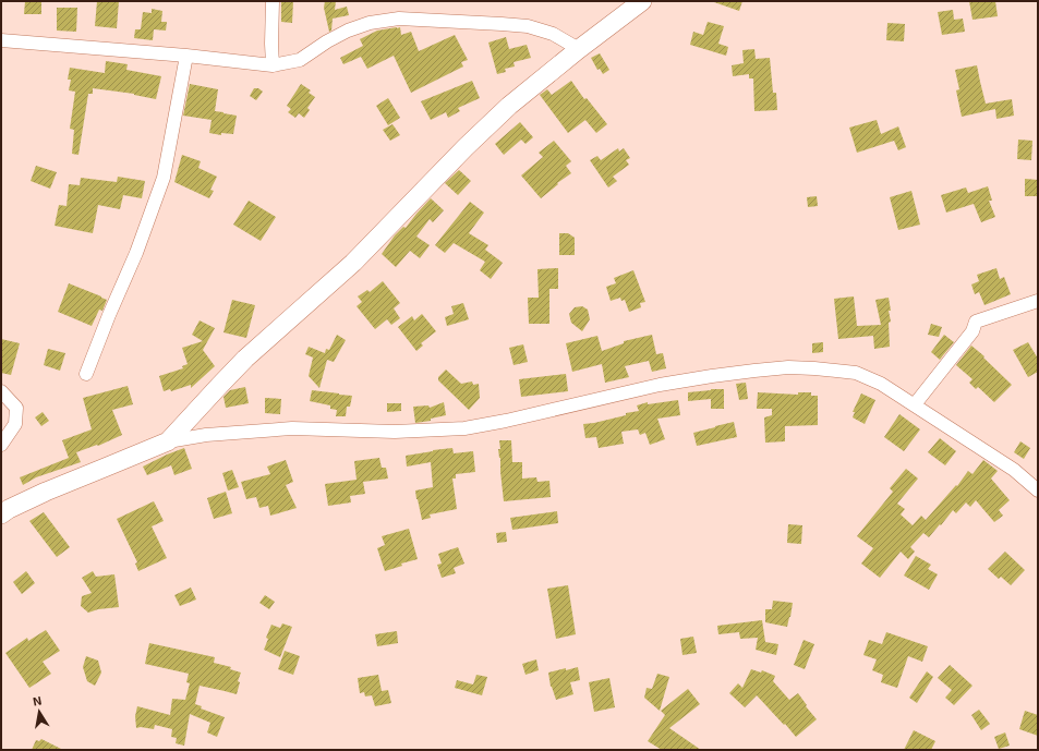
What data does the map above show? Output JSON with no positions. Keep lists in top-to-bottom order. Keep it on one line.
{"north":"top"}
